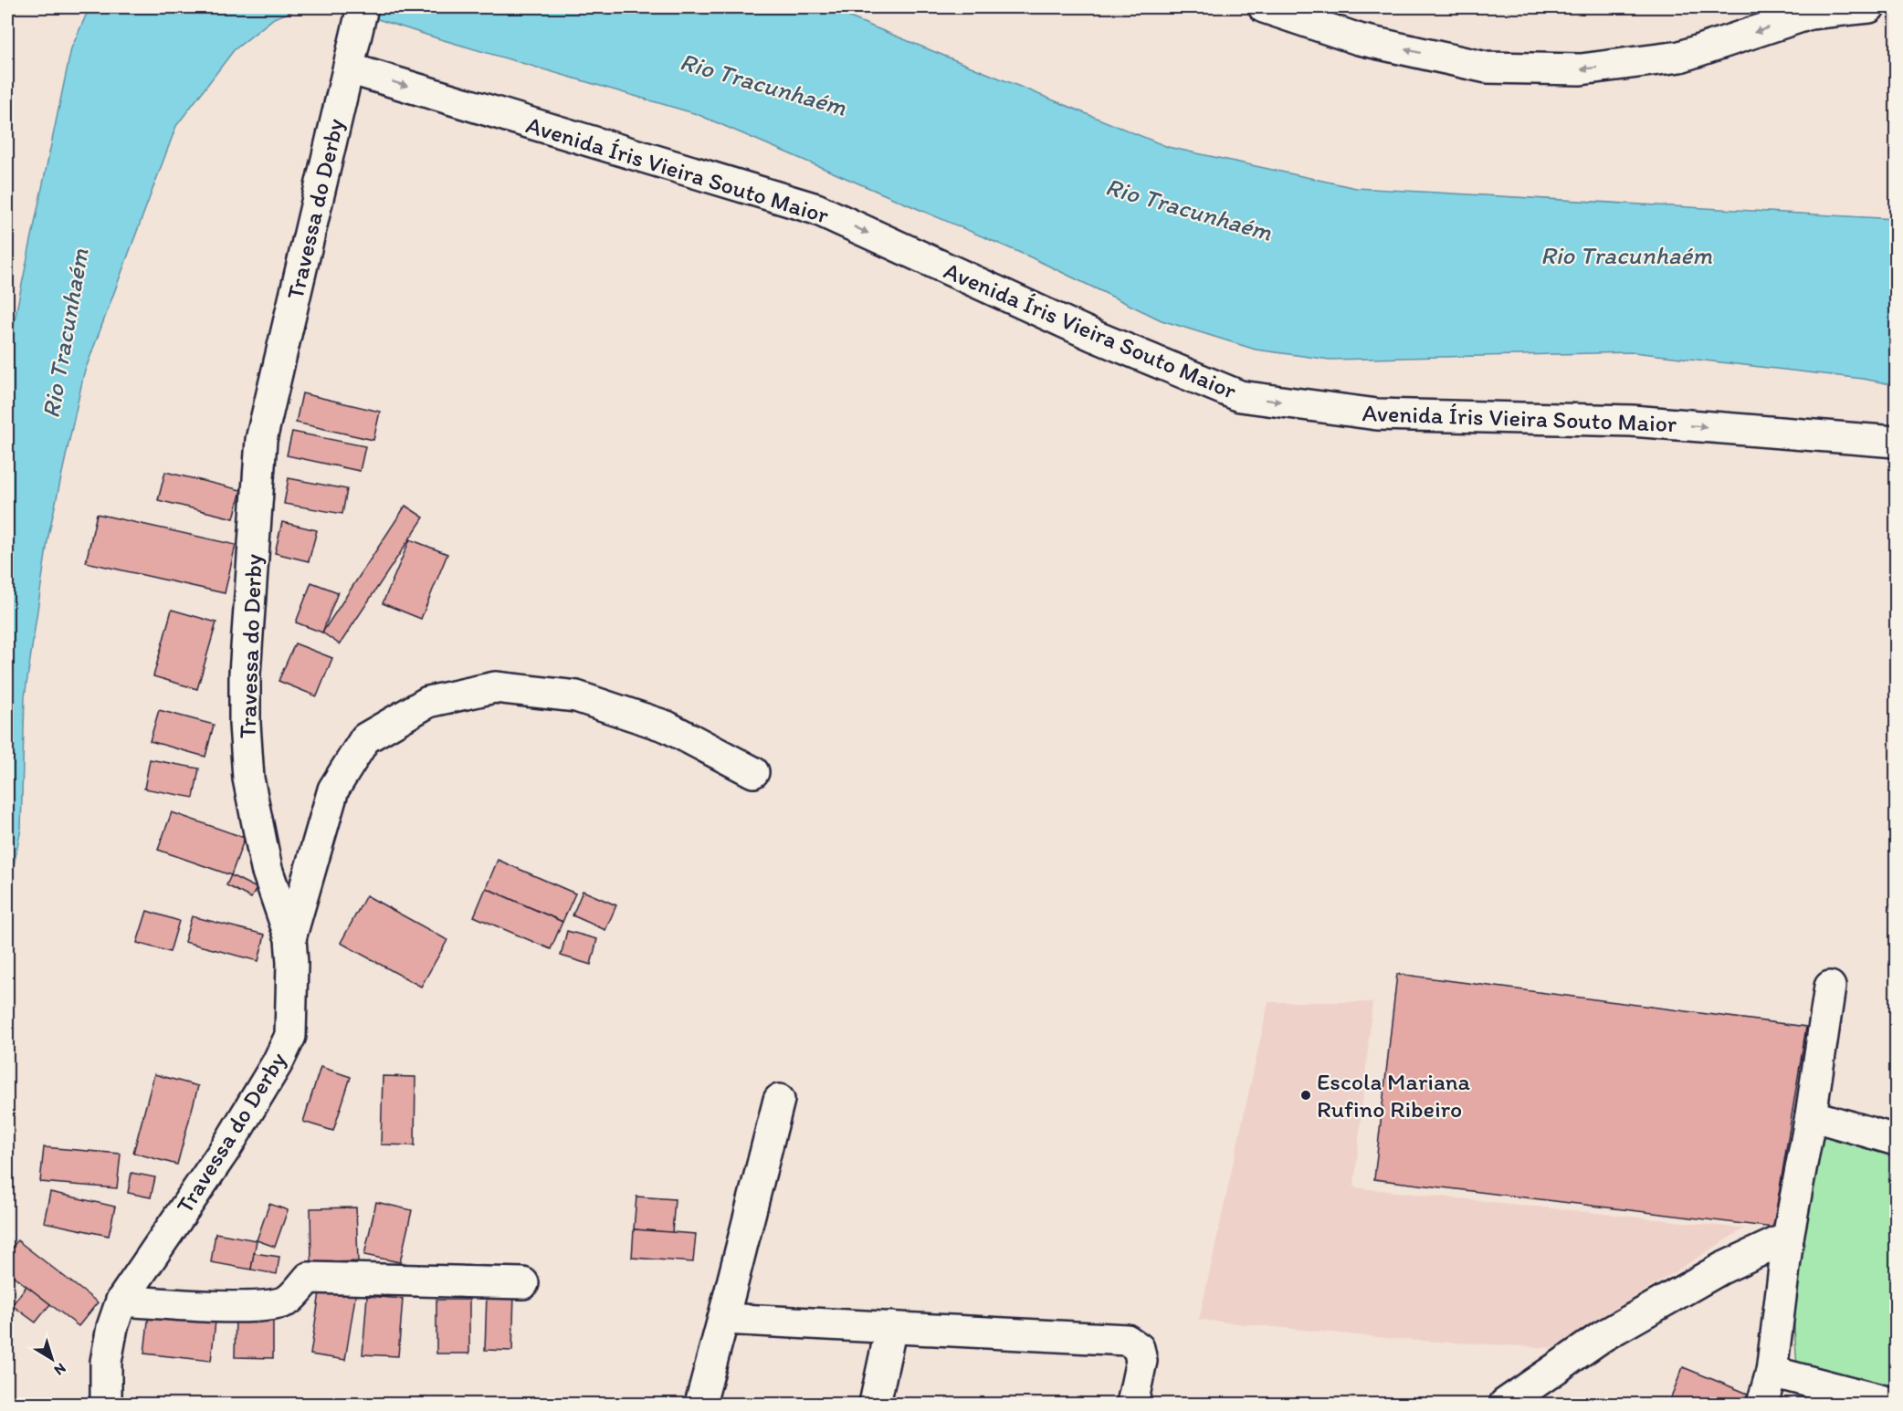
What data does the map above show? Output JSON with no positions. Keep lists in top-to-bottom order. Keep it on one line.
{"streets":{"street":["Avenida Íris Vieira Souto Maior","Travessa do Derby"]},"crossings":[["Avenida Íris Vieira Souto Maior","Travessa do Derby"]],"one_way":["Avenida Íris Vieira Souto Maior"],"water":["Rio Tracunhaém"],"places":["Escola Mariana Rufino Ribeiro"],"north":"bottom right"}
